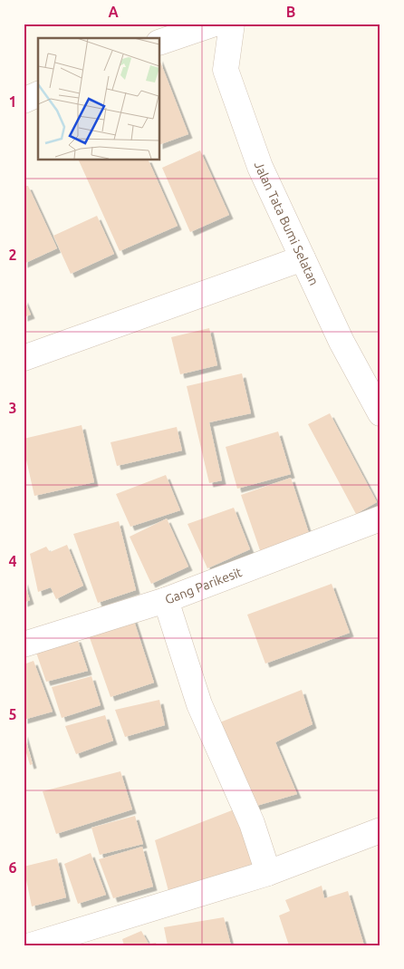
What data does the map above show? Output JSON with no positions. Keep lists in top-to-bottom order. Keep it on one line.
{"streets":{"street":["Jalan Tata Bumi Selatan","Gang Parikesit"]},"grid":{"columns":["A","B"],"rows":["1","2","3","4","5","6"]}}
